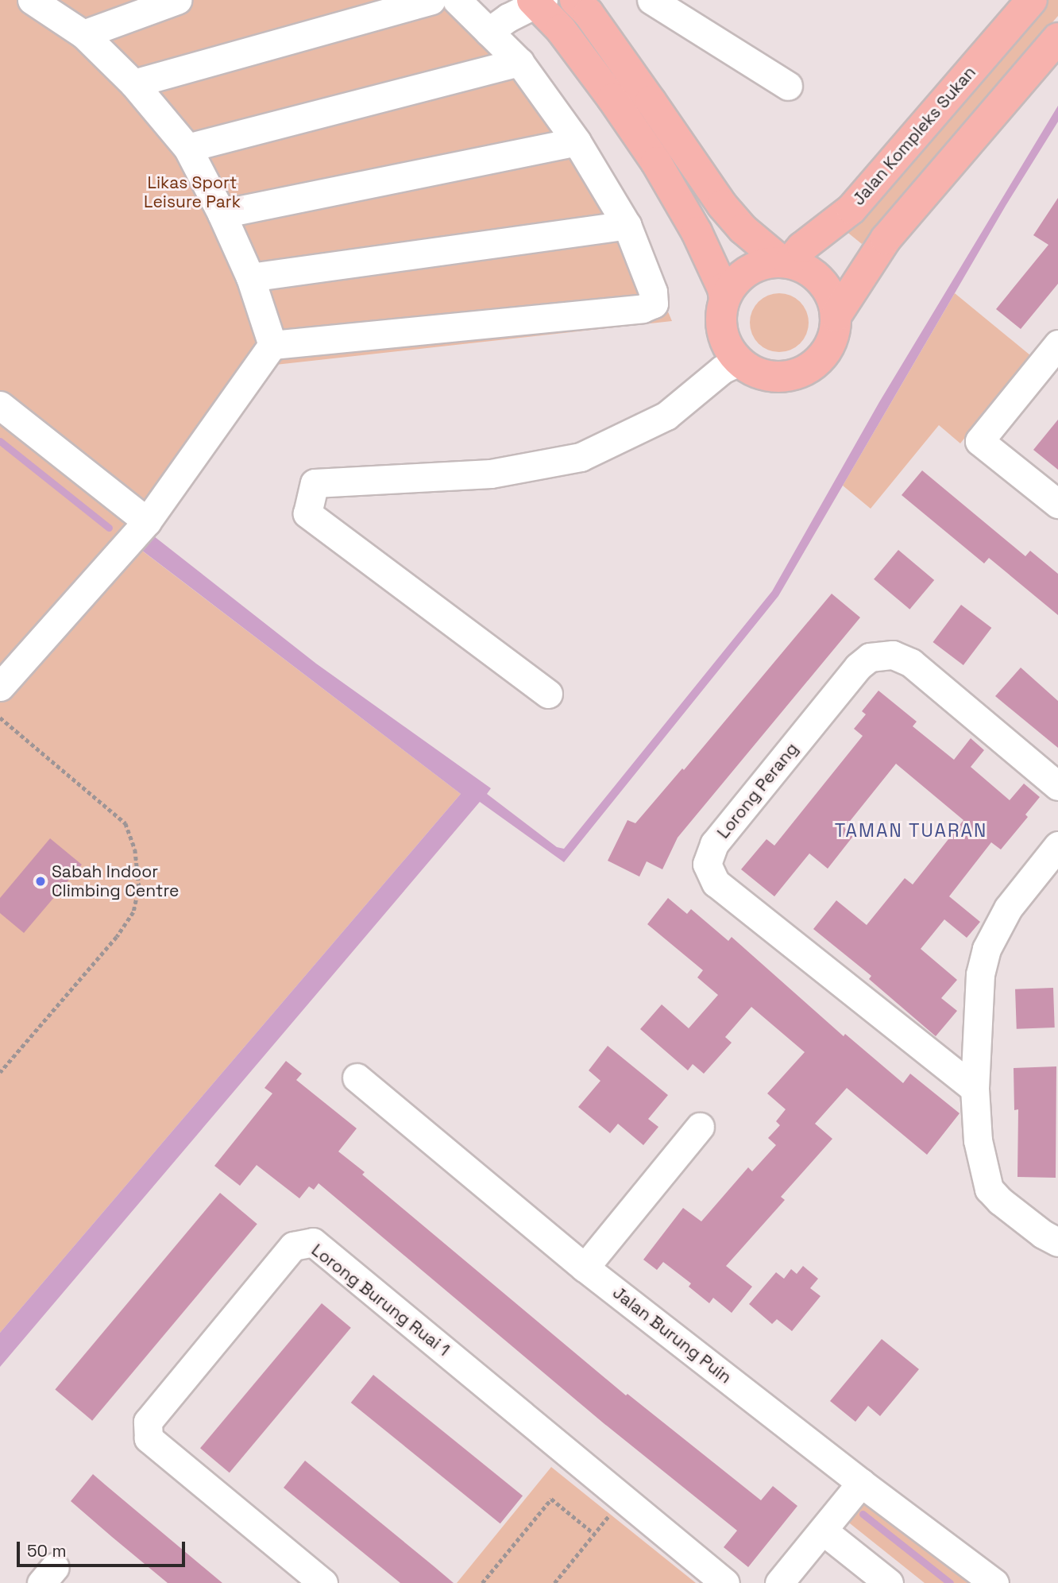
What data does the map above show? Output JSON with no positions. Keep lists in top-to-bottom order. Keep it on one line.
{"streets":{"main road":["Jalan Kompleks Sukan"],"street":["Lorong Perang","Lorong Burung Ruai 1","Jalan Burung Puin"]},"districts":["TAMAN TUARAN"],"parks":["Likas Sport Leisure Park"],"places":["Sabah Indoor Climbing Centre"],"scale_bar":"50 m"}
